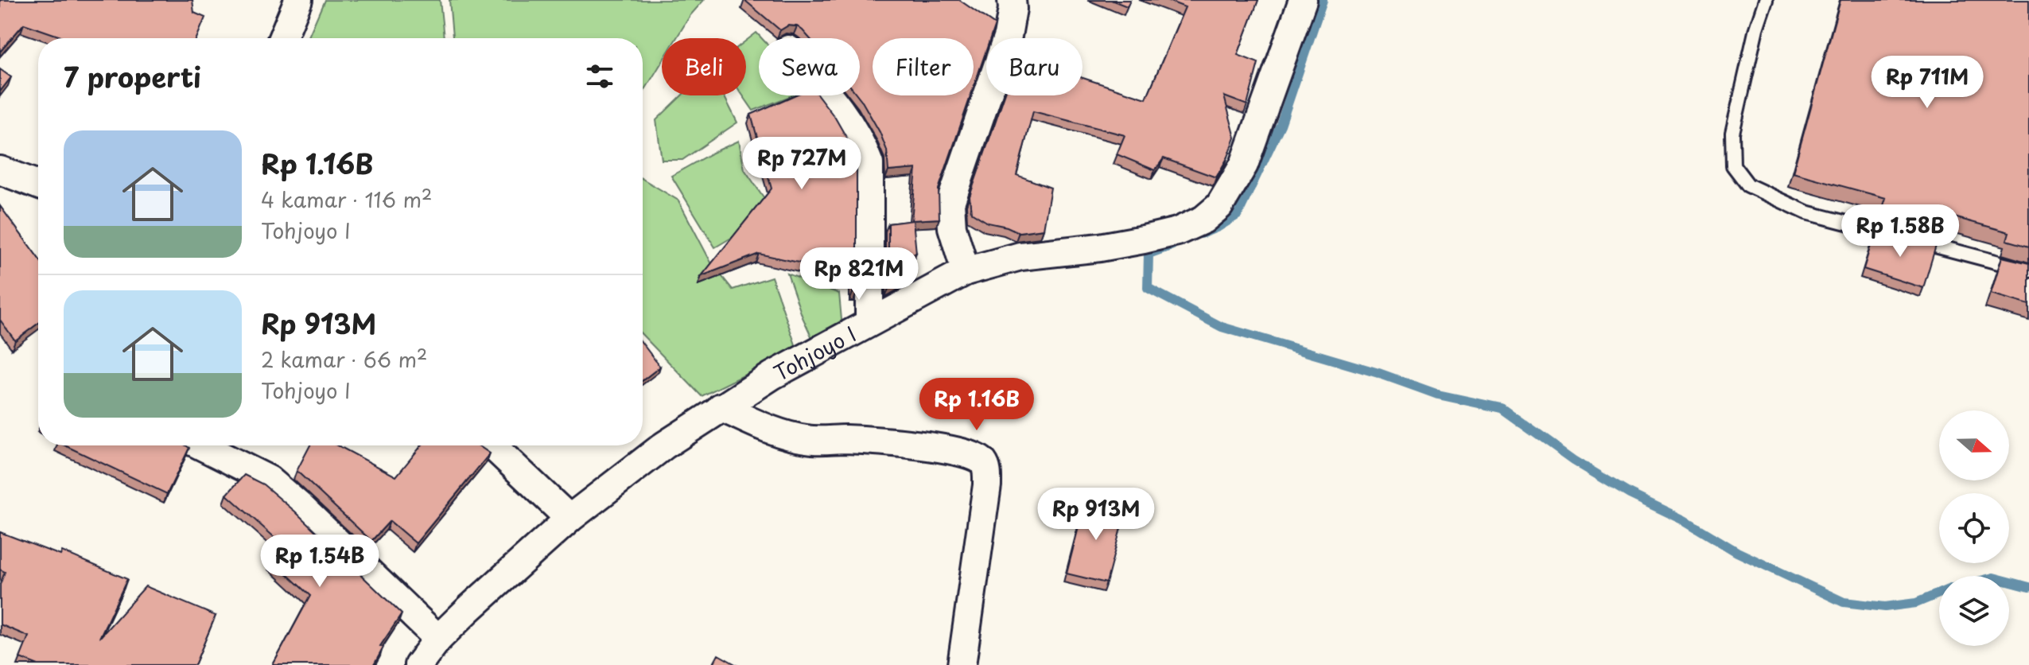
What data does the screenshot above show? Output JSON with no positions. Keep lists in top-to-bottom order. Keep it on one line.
{"streets":{"street":["Tohjoyo I"]},"north":"right","page":{"chip":["Beli","Sewa","Filter","Baru"],"heading":"7 properti","price":["Rp 711M","Rp 727M","Rp 1.58B","Rp 821M","Rp 1.16B","Rp 913M","Rp 1.54B"],"list":[{"name":"Rp 1.16B","note":"4 kamar · 116 m² · Tohjoyo I"},{"name":"Rp 913M","note":"2 kamar · 66 m² · Tohjoyo I"}]}}
